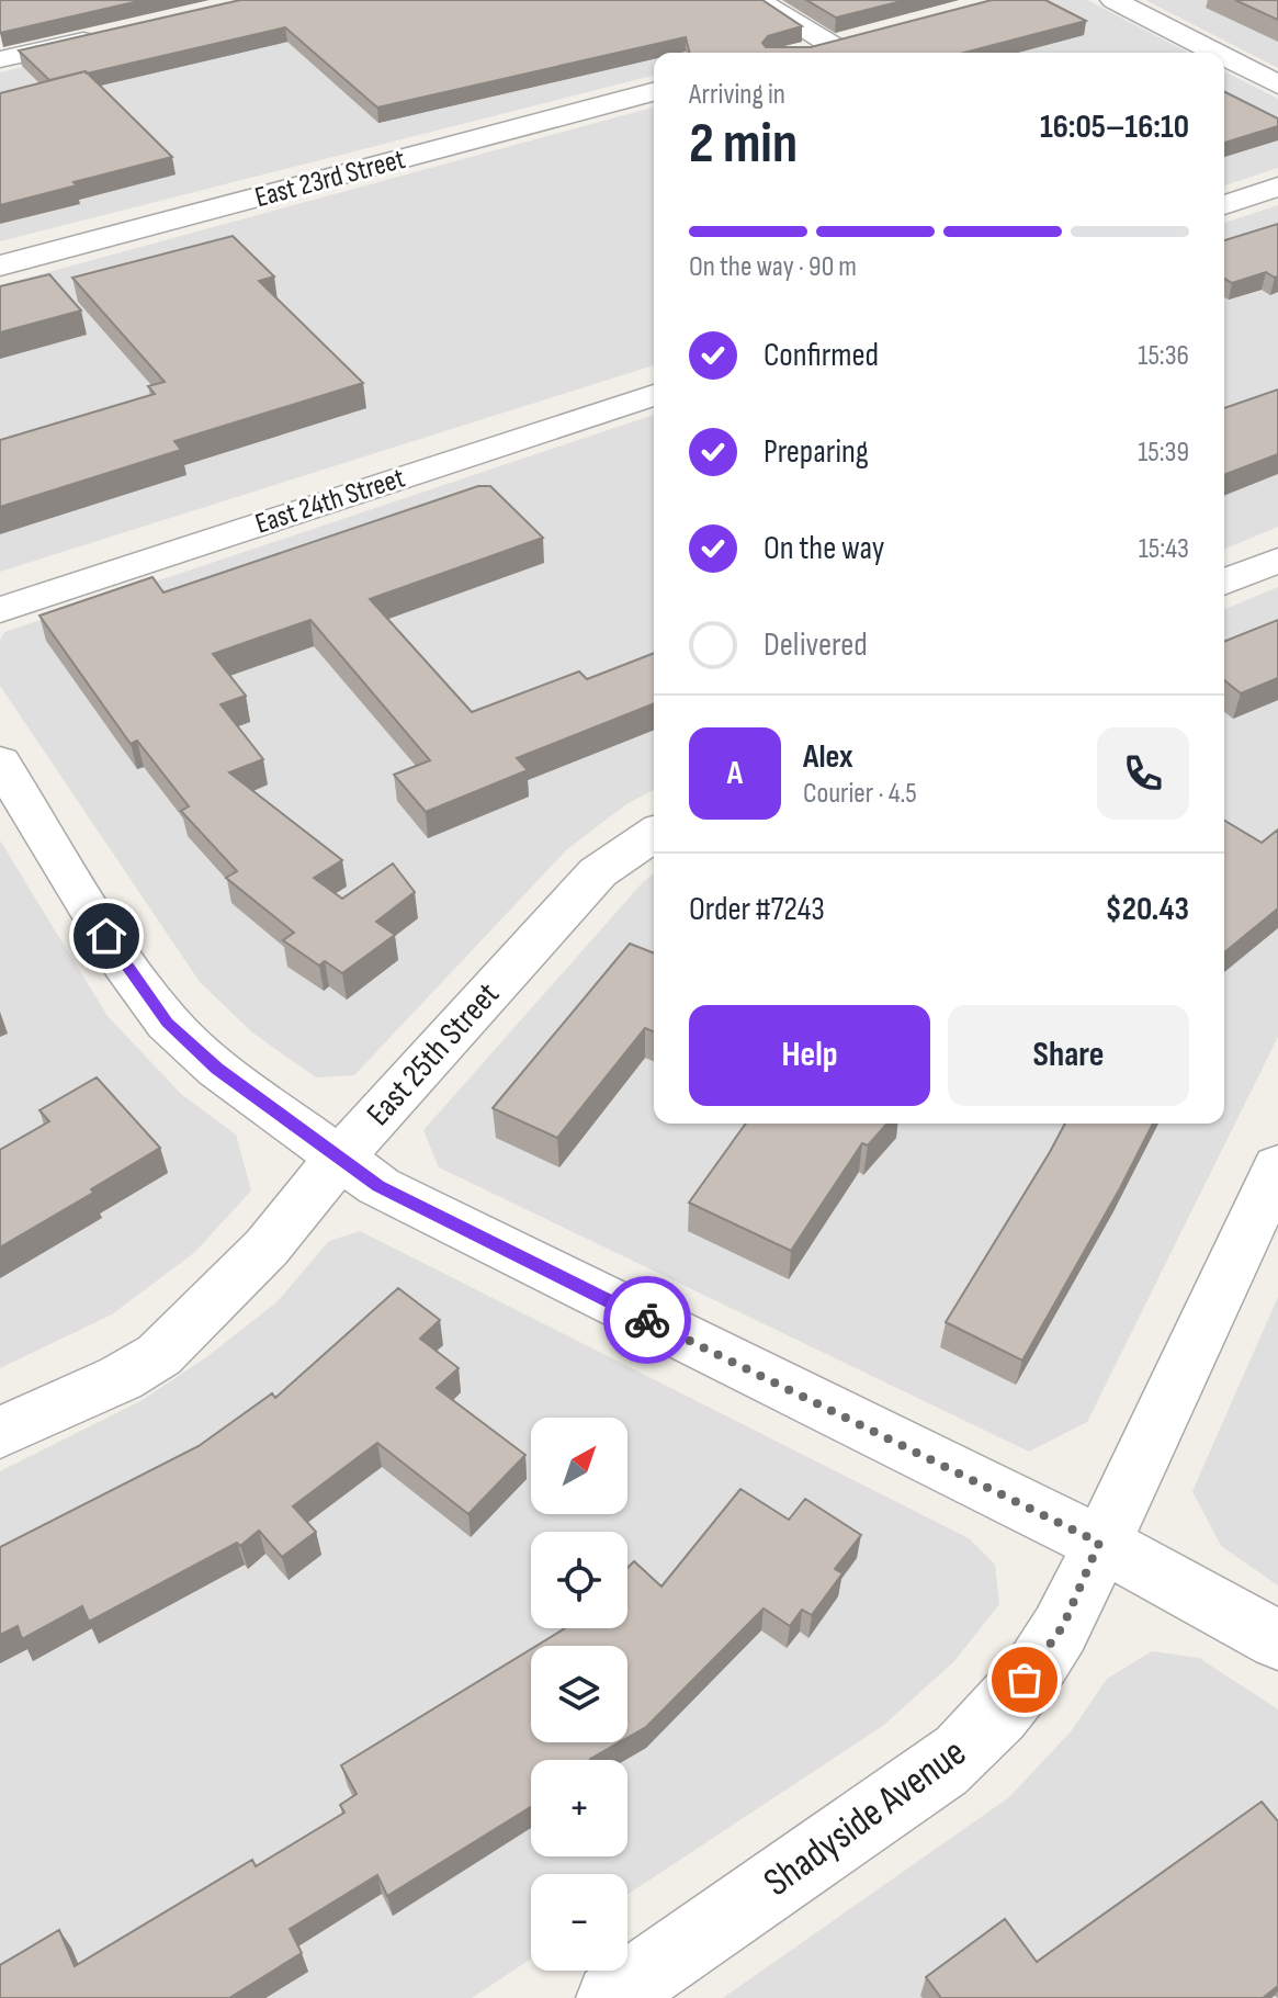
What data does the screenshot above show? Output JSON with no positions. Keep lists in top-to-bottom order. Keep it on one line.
{"streets":{"street":["East 23rd Street","East 24th Street","East 25th Street","Shadyside Avenue"]},"north":"top right","page":{"heading":["2 min","Arriving in","16:05–16:10"],"panel":["Alex","Courier · 4.5","Order #7243","$20.43"],"bar":"On the way · 90 m","list":[["Confirmed","15:36"],["Preparing","15:39"],["On the way","15:43"],"Delivered"],"round":"A","buttons":["Help","Share"],"map_buttons":["+","−"]}}
